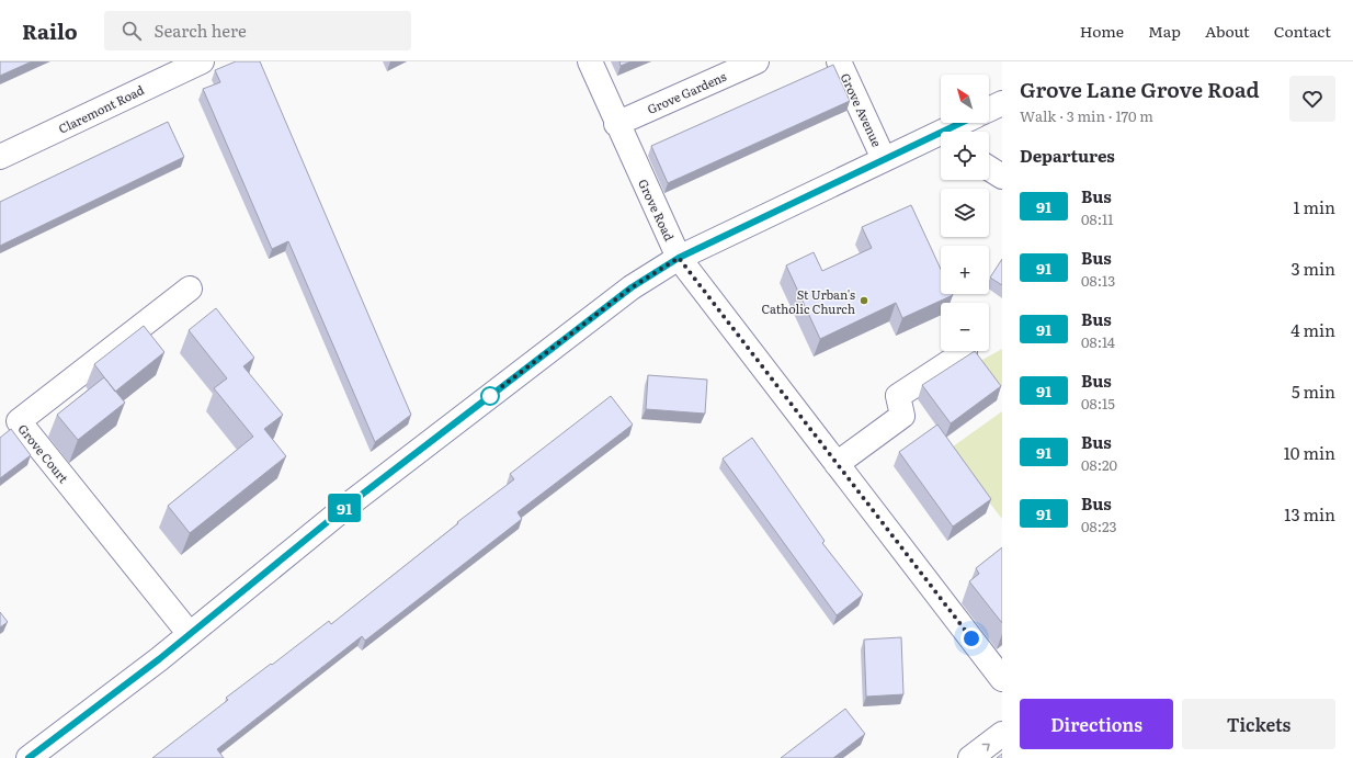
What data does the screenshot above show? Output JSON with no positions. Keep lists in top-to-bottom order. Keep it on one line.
{"streets":{"street":["Grove Gardens","Claremont Road","Grove Avenue","Grove Road","Grove Court"]},"crossings":[["Grove Gardens","Grove Road"]],"places":["St Urban's Catholic Church"],"lines":["bus line 91"],"north":"top left","page":{"header":"Railo","search":"Search here","nav":["Home","Map","About","Contact"],"on_map":"91","heading":[["Grove Lane Grove Road","Walk · 3 min · 170 m"],"Departures"],"map_buttons":["+","−"],"list":[{"mark":"91","name":"Bus","note":"08:11","value":"1 min"},{"mark":"91","name":"Bus","note":"08:13","value":"3 min"},{"mark":"91","name":"Bus","note":"08:14","value":"4 min"},{"mark":"91","name":"Bus","note":"08:15","value":"5 min"},{"mark":"91","name":"Bus","note":"08:20","value":"10 min"},{"mark":"91","name":"Bus","note":"08:23","value":"13 min"}],"buttons":["Directions","Tickets"]}}
